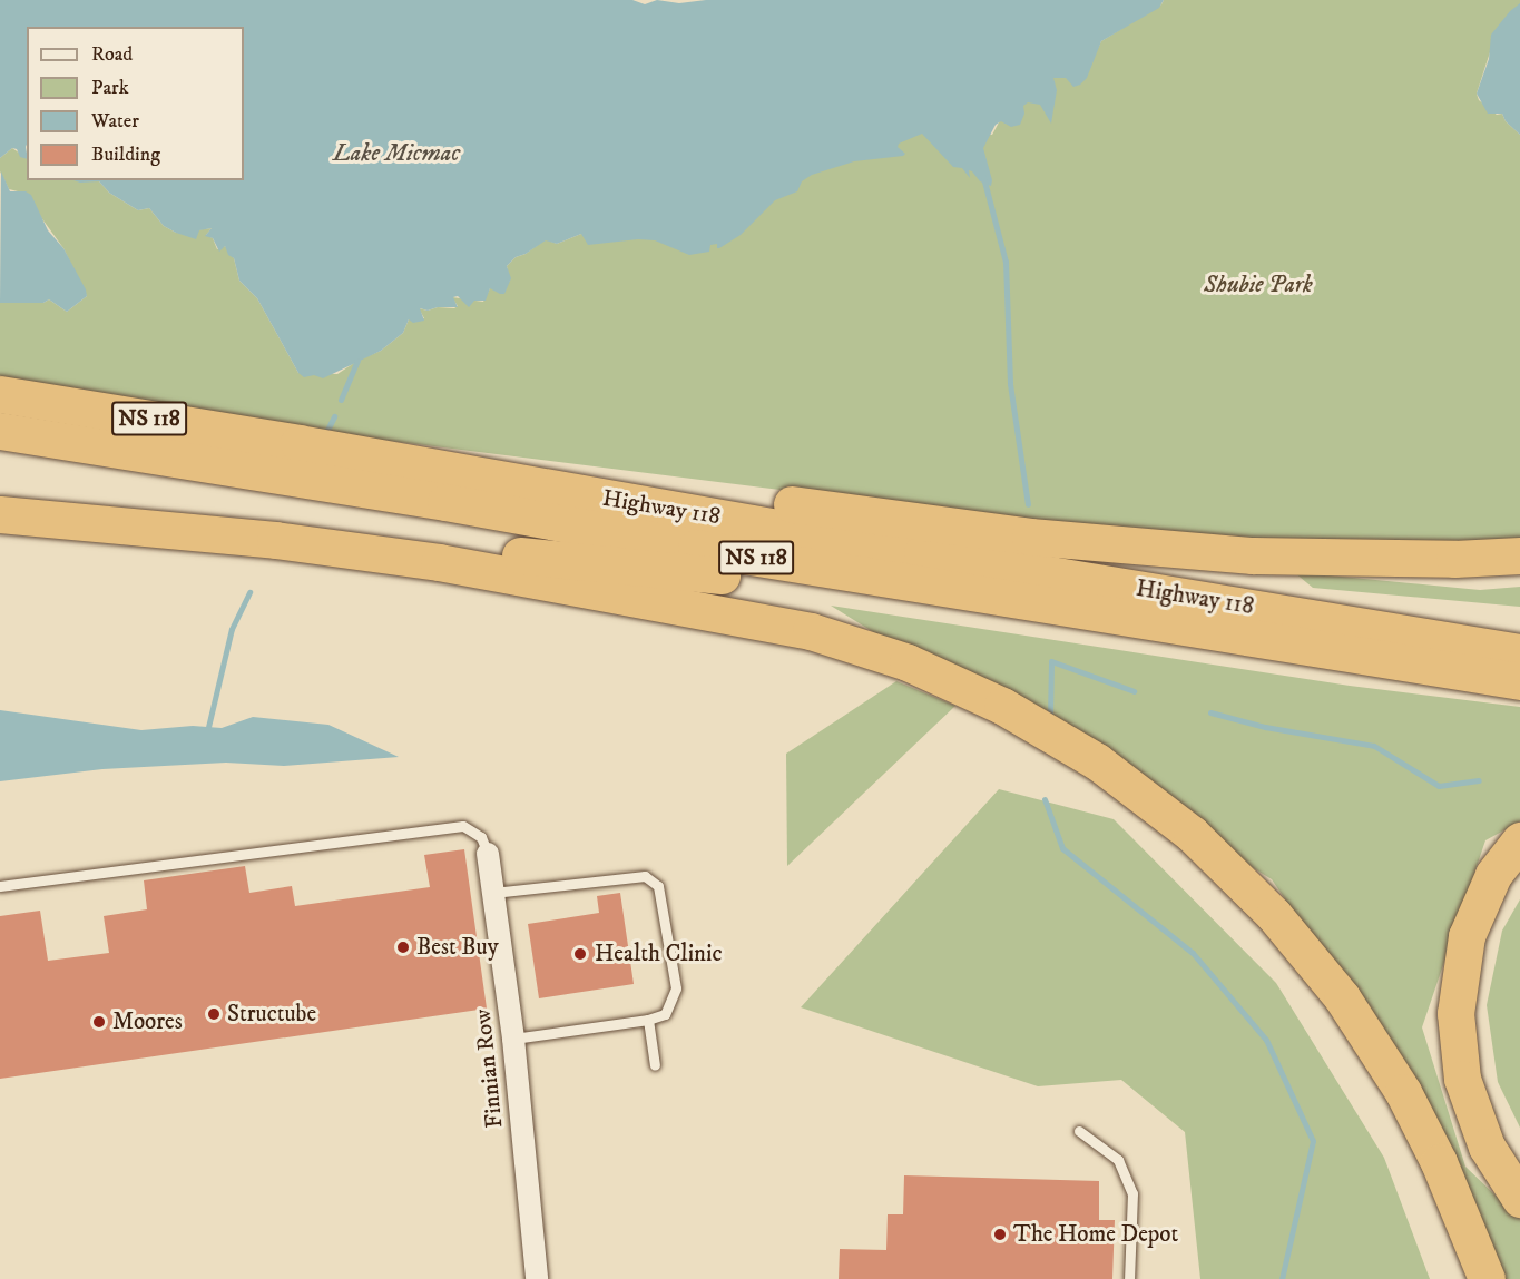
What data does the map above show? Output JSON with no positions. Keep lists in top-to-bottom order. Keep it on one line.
{"streets":{"highway":["NS 118","Highway 118"],"street":["Finnian Row"]},"water":["Lake Micmac"],"parks":["Shubie Park"],"places":["Best Buy","Health Clinic","Structube","Moores","The Home Depot"],"legend":["Road","Park","Water","Building"]}
